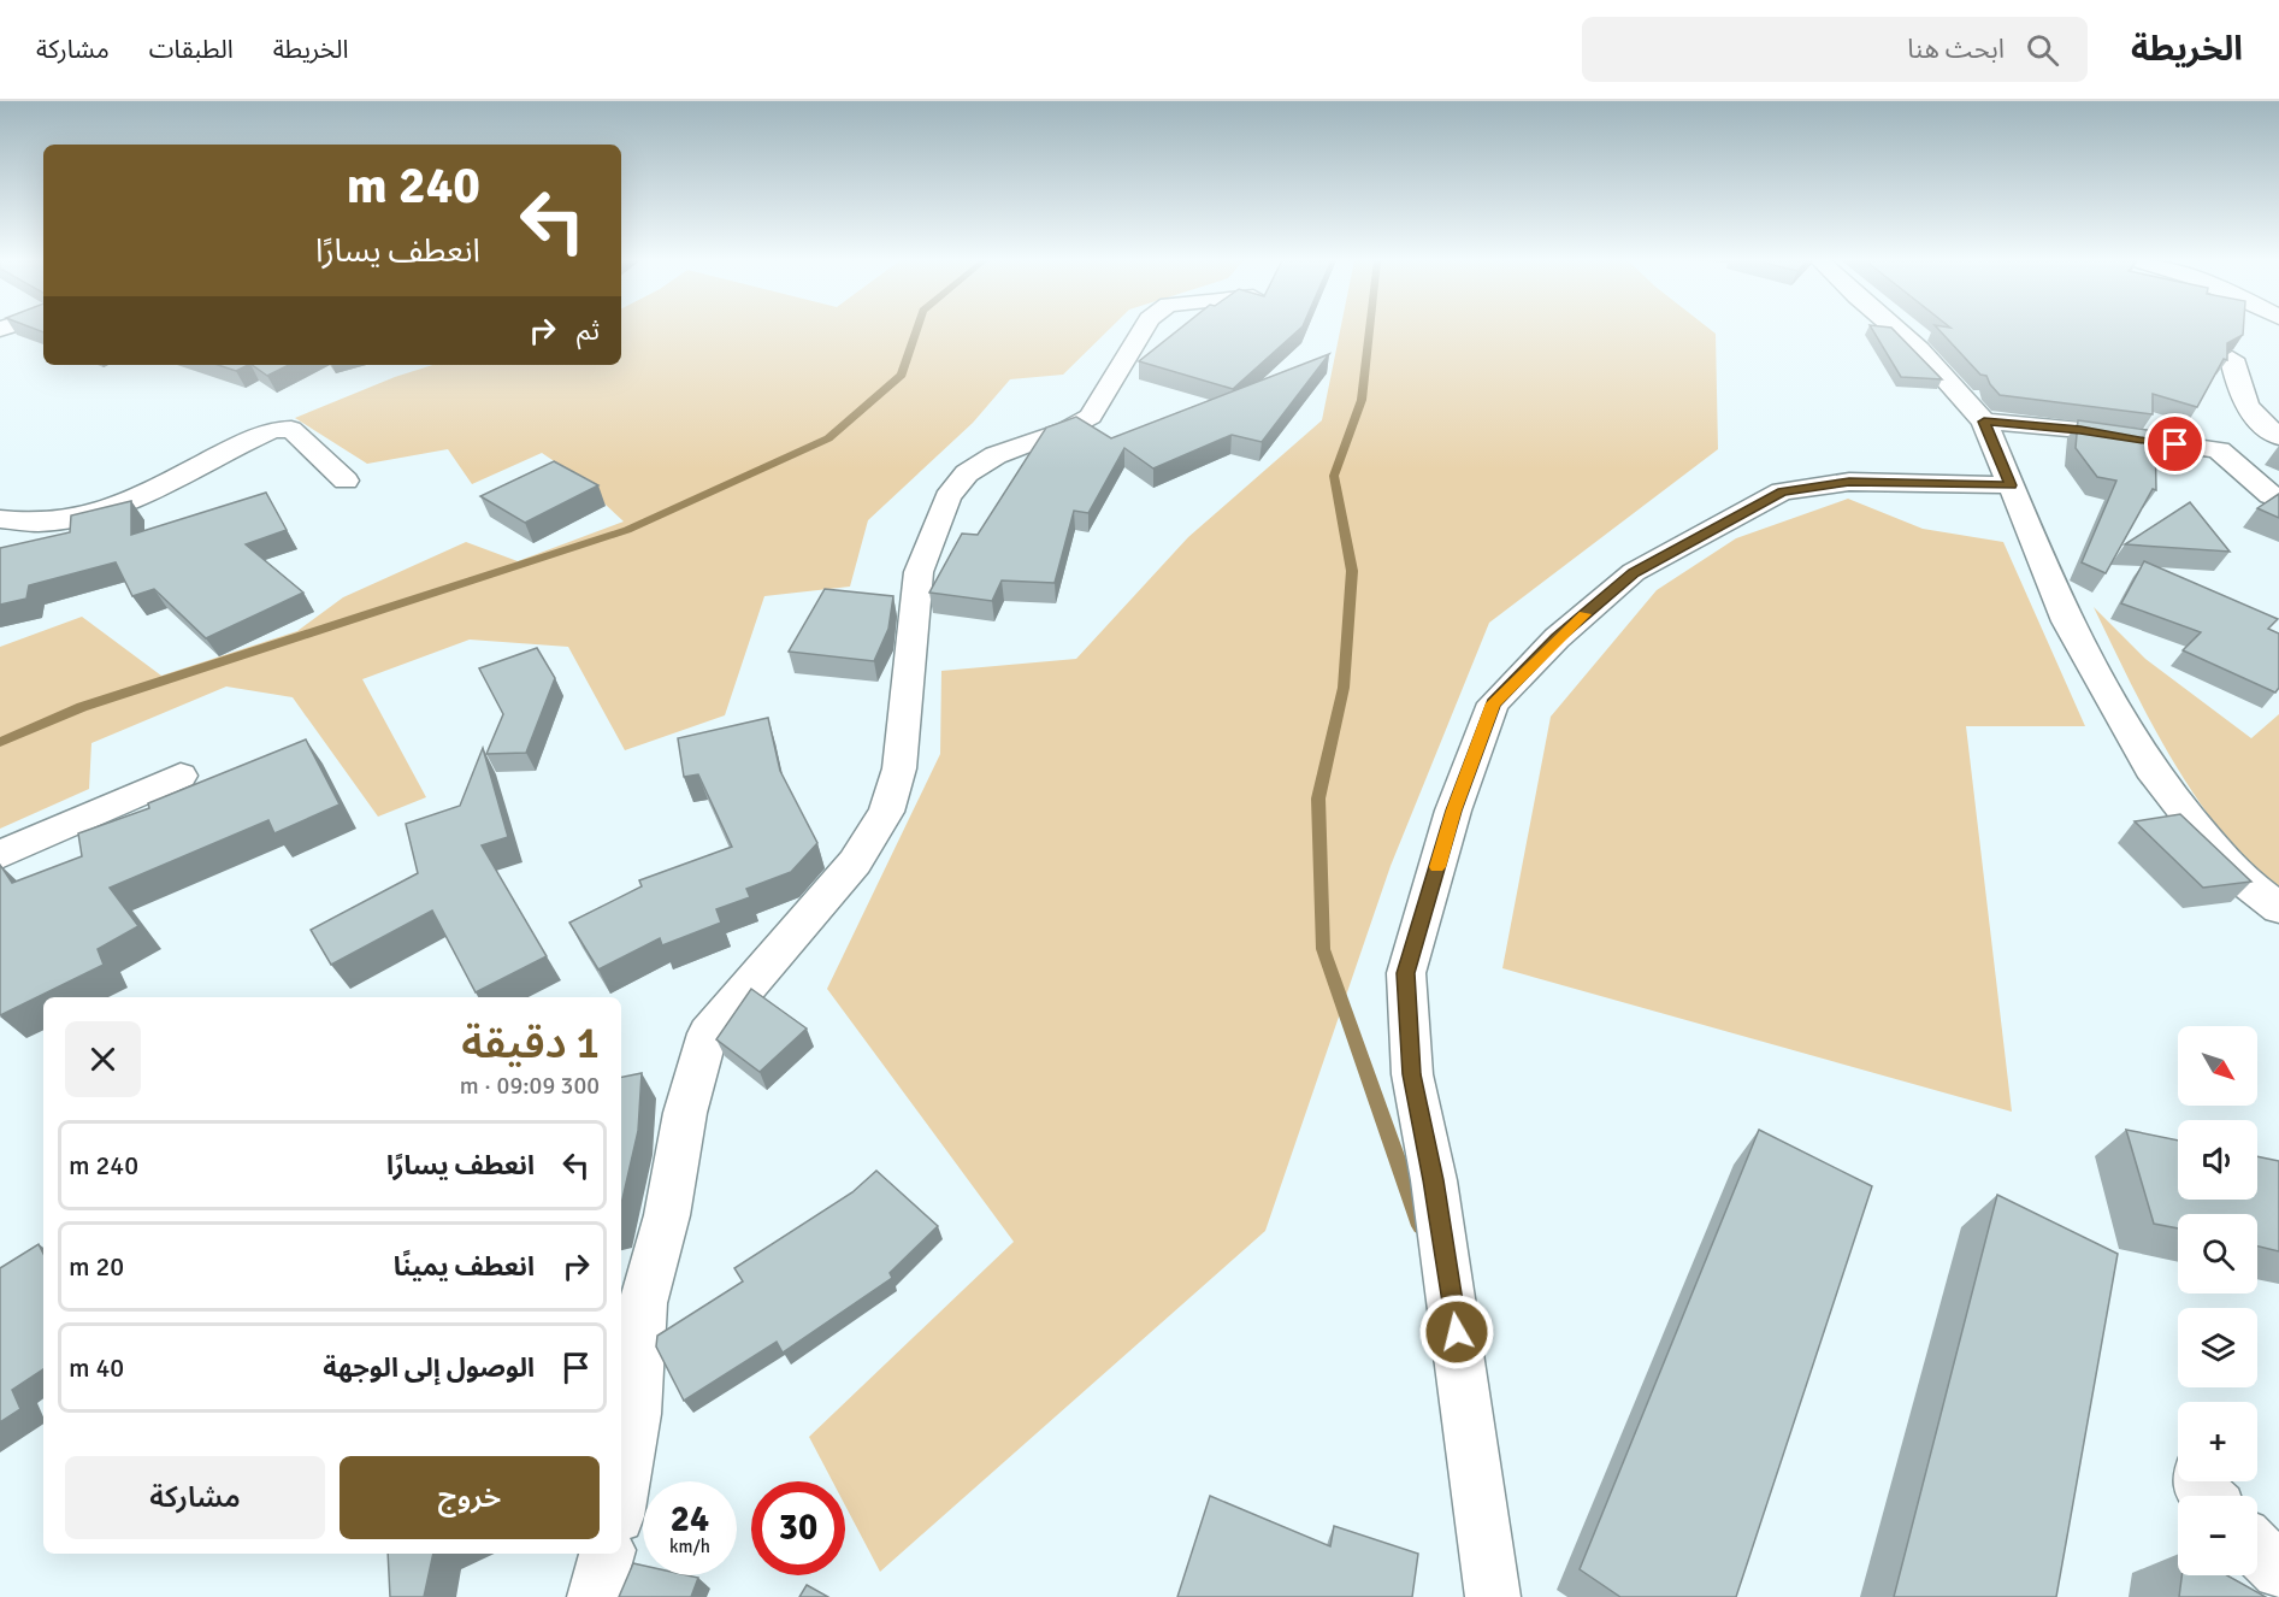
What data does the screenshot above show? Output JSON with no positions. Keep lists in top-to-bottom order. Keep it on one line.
{"north":"bottom right","page":{"header":"الخريطة","search":"ابحث هنا","nav":["الخريطة","الطبقات","مشاركة"],"turn":["240 m","انعطف يسارًا"],"then":"ثم","heading":["1 دقيقة","300 m · 09:09"],"map_buttons":["+","−"],"list":[{"name":"انعطف يسارًا","value":"240 m"},{"name":"انعطف يمينًا","value":"20 m"},{"name":"الوصول إلى الوجهة","value":"40 m"}],"buttons":["خروج","مشاركة"],"speed":"24 km/h","limit":"30"}}
